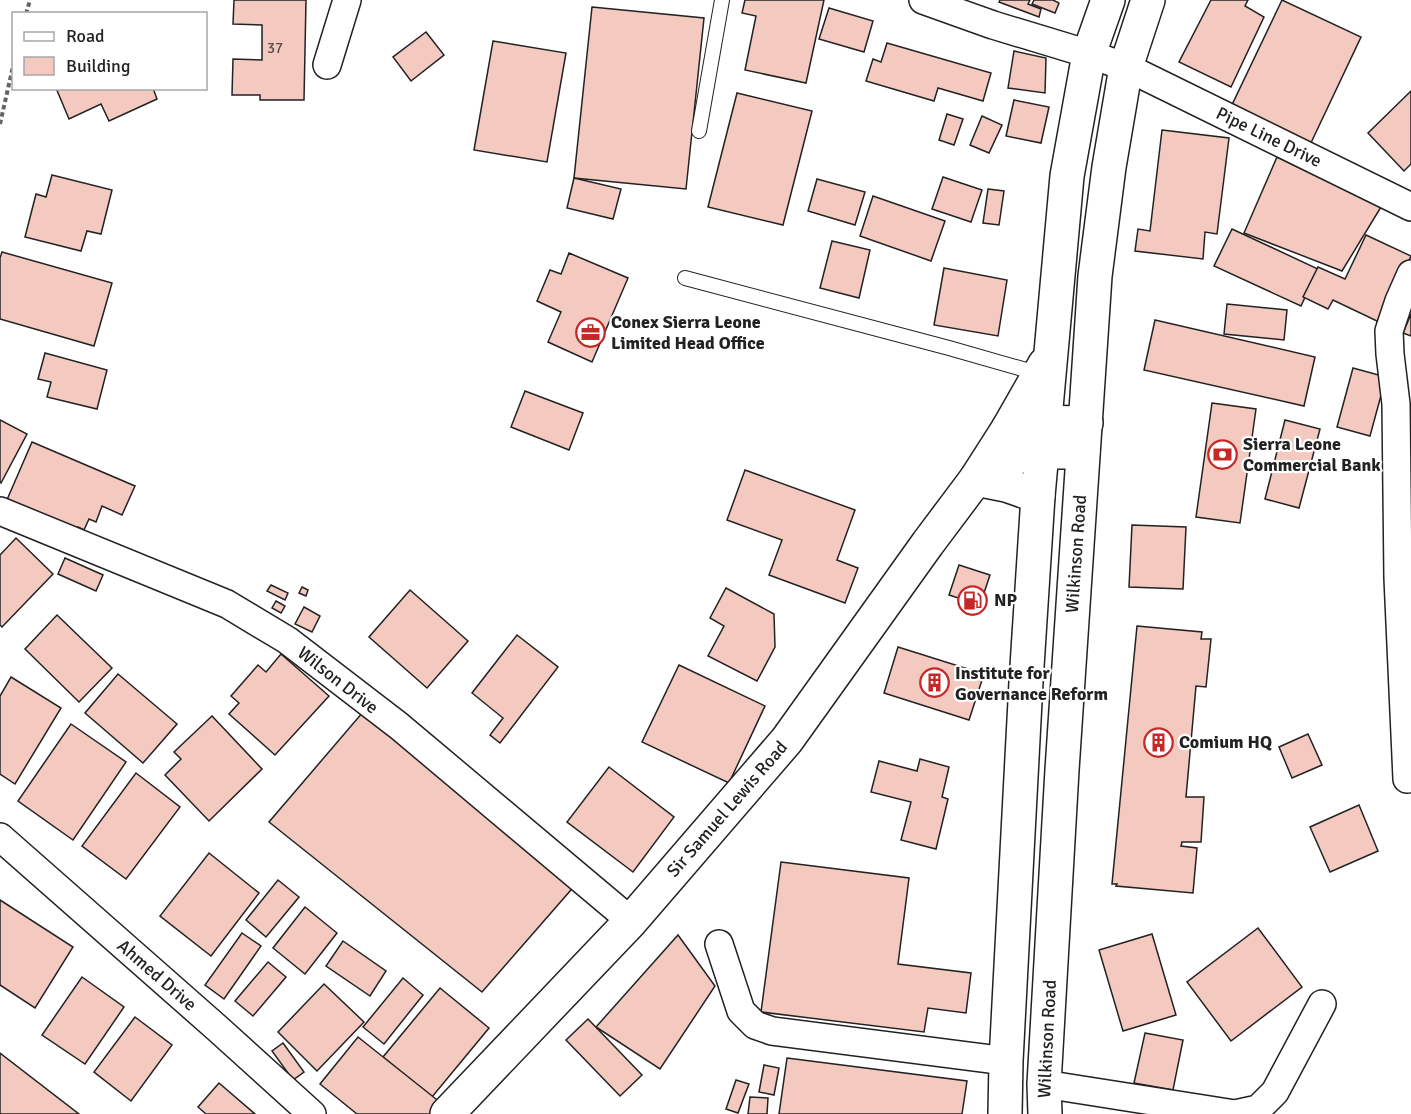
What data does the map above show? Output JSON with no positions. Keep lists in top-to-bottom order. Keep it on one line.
{"streets":{"main road":["Wilkinson Road","Sir Samuel Lewis Road"],"street":["Pipe Line Drive","Wilson Drive","Ahmed Drive"]},"crossings":[["Pipe Line Drive","Wilkinson Road"],["Wilkinson Road","Sir Samuel Lewis Road"],["Wilson Drive","Sir Samuel Lewis Road"]],"places":{"office":["Conex Sierra Leone Limited Head Office"],"bank":["Sierra Leone Commercial Bank"],"fuel station":["NP"],"building":["Institute for Governance Reform","Comium HQ"]},"house_numbers":["37"],"legend":["Road","Building"]}
